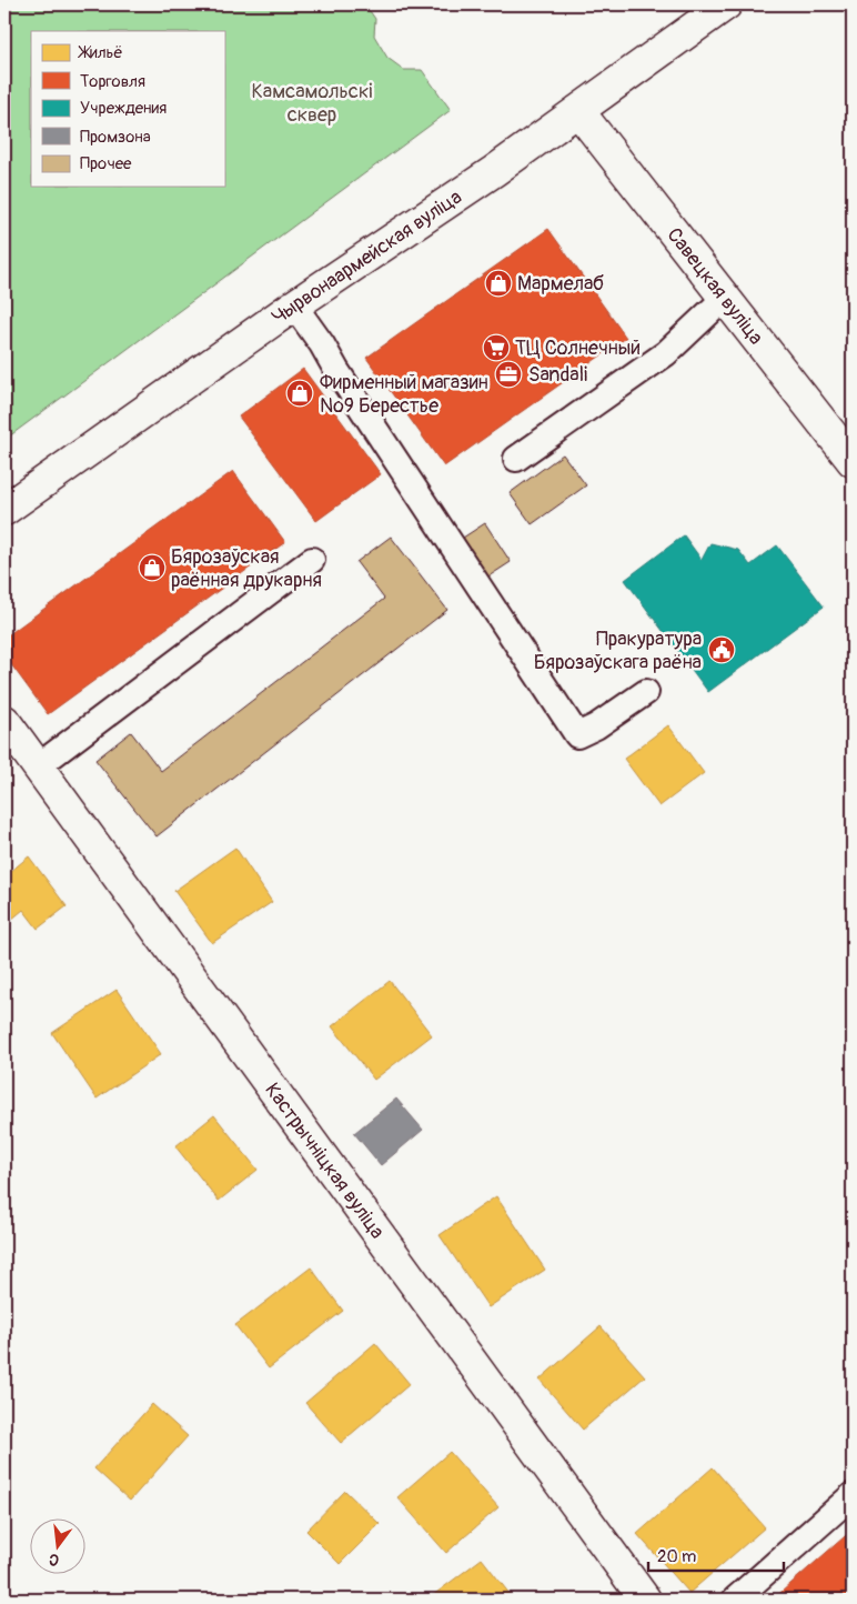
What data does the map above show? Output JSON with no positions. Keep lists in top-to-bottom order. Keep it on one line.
{"streets":{"street":["Чырвонаармейская вуліца","Савецкая вуліца","Кастрычніцкая вуліца"]},"crossings":[["Чырвонаармейская вуліца","Савецкая вуліца"]],"parks":["Камсамольскі сквер"],"places":{"shop":["Мармелаб","Фирменный магазин №9 Берестье","Бярозаўская раённая друкарня"],"supermarket":["ТЦ Солнечный"],"office":["Sandali"],"public building":["Пракуратура Бярозаўскага раёна"]},"legend":["Жильё","Торговля","Учреждения","Промзона","Прочее"],"scale_bar":"20 m","north":"bottom"}
